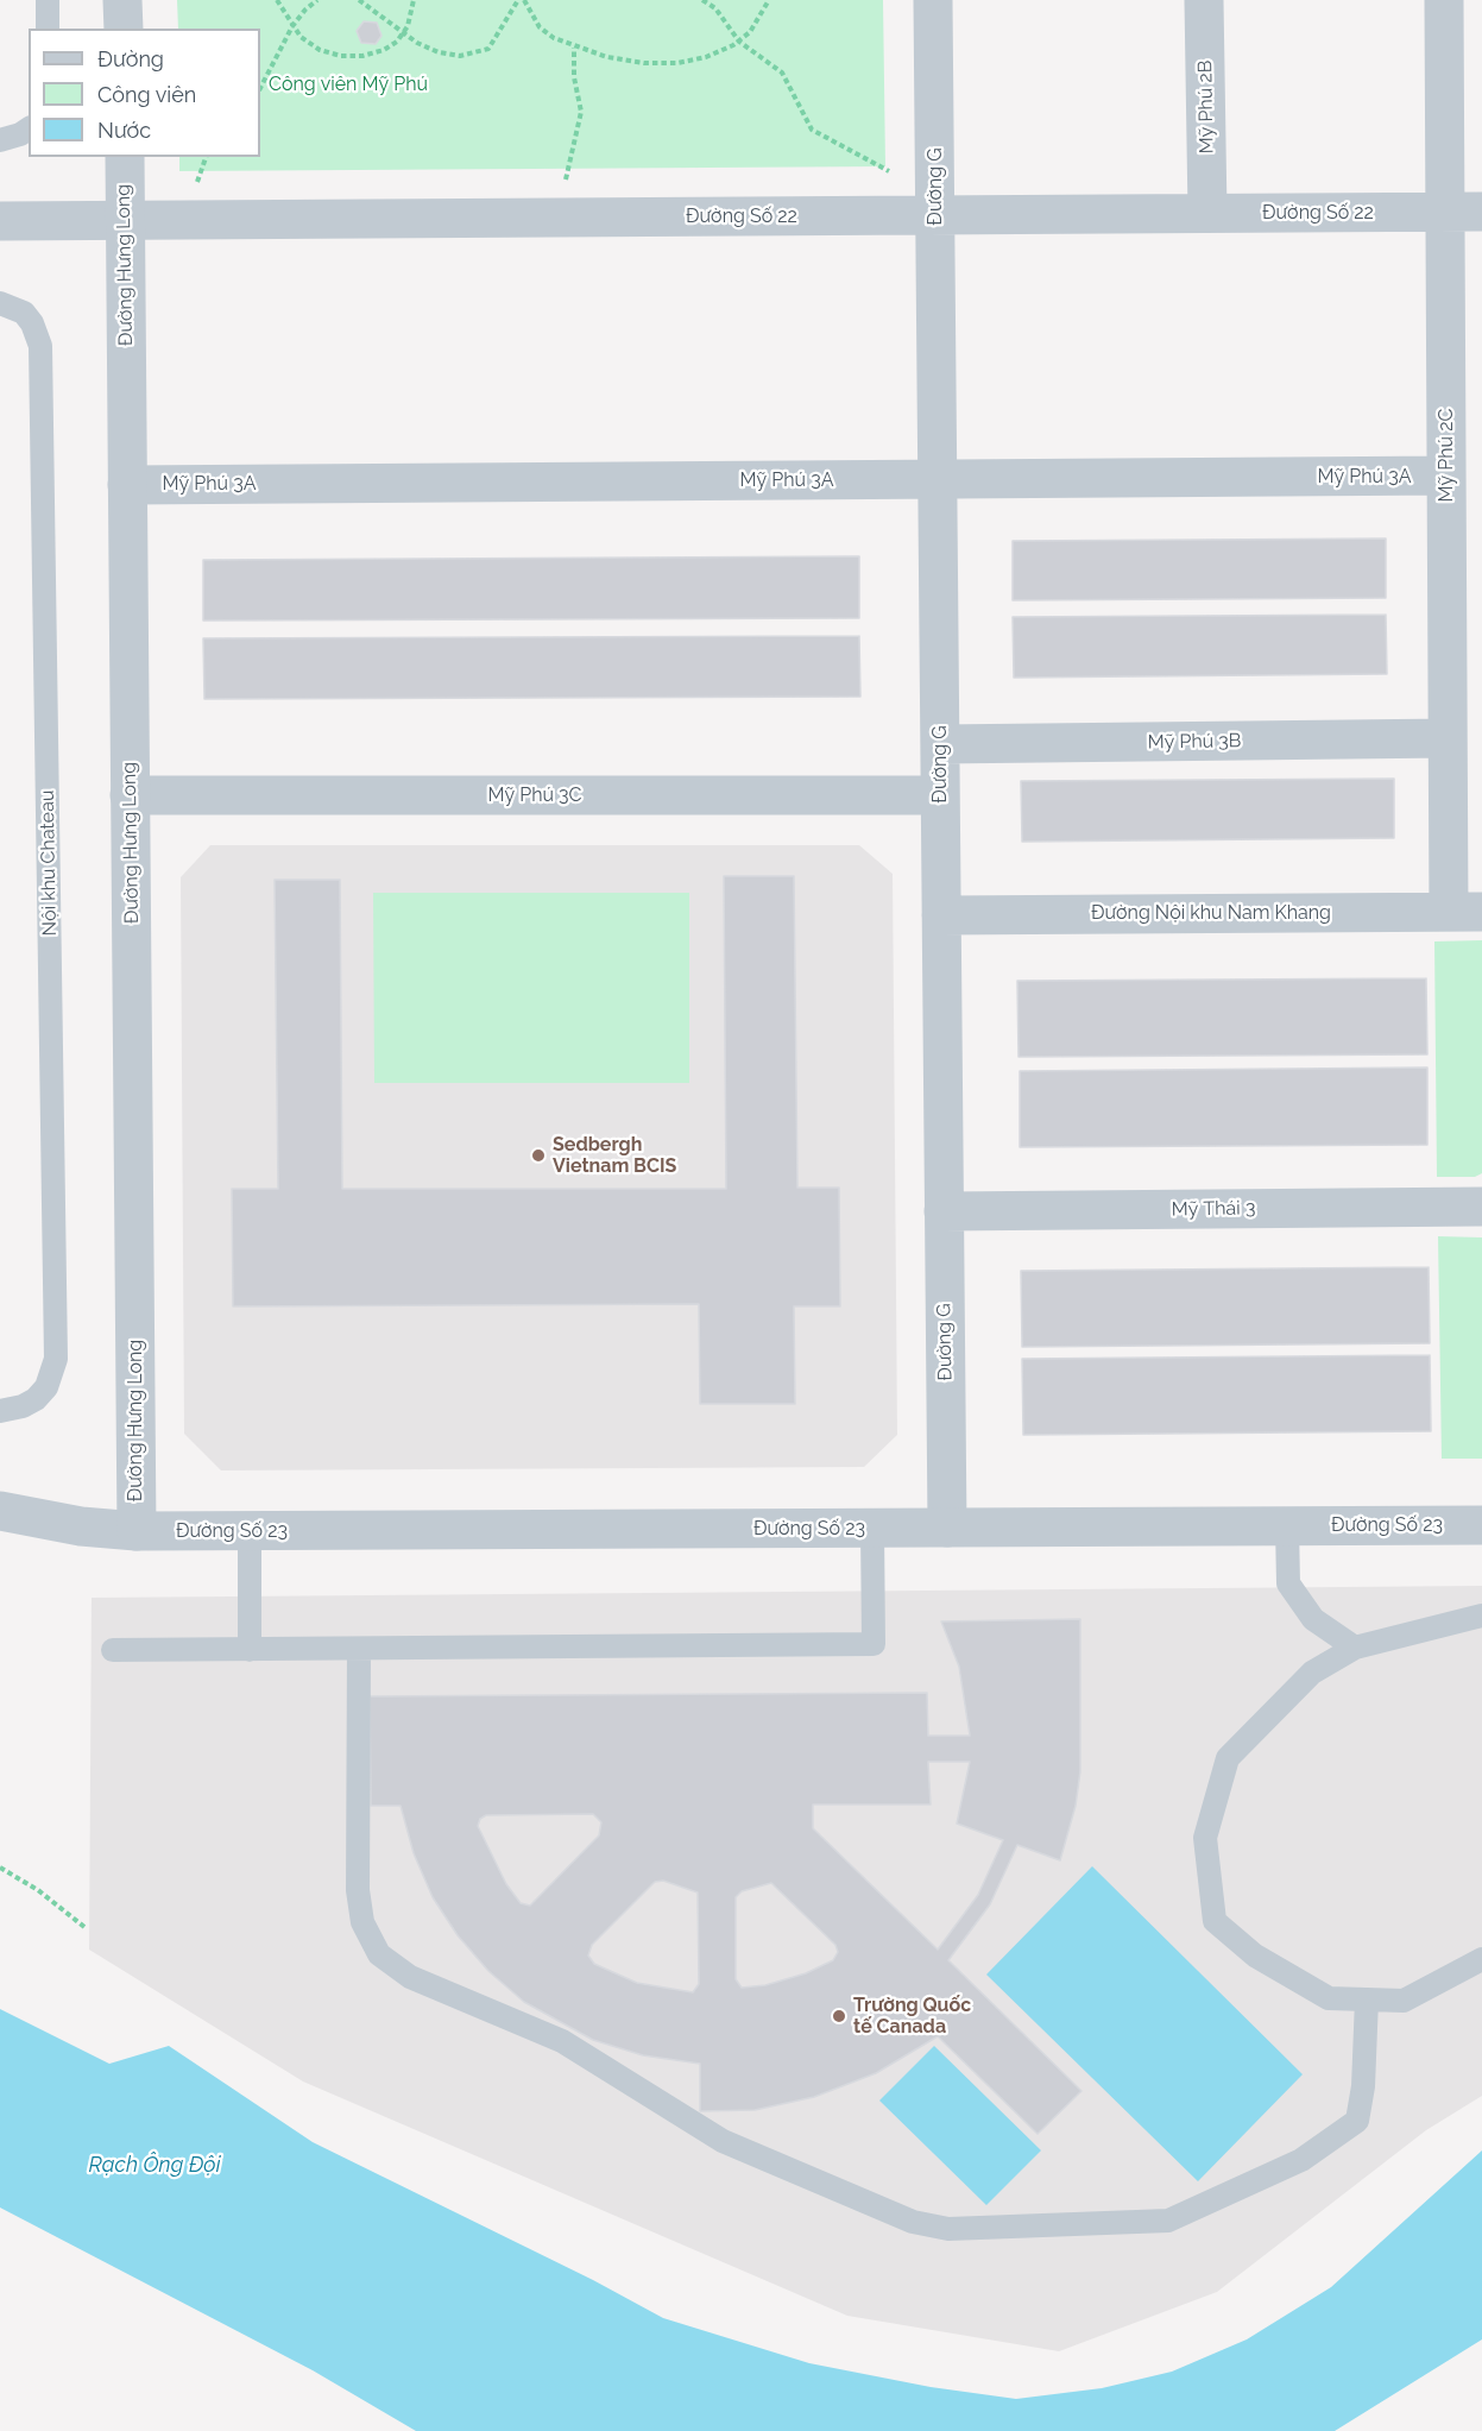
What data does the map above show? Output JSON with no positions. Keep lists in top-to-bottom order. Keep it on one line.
{"streets":{"street":["Mỹ Phú 2B","Đường G","Đường Số 22","Đường Hưng Long","Mỹ Phú 2C","Mỹ Phú 3A","Mỹ Phú 3B","Mỹ Phú 3C","Đường Nội khu Nam Khang","Mỹ Thái 3","Đường Số 23"],"lane":["Nội khu Chateau"]},"crossings":[["Mỹ Phú 2B","Đường Số 22"],["Đường G","Đường Số 22"],["Đường G","Mỹ Phú 3A"],["Đường G","Mỹ Phú 3B"],["Đường G","Mỹ Phú 3C"],["Đường G","Đường Nội khu Nam Khang"],["Đường G","Mỹ Thái 3"],["Đường G","Đường Số 23"],["Đường Số 22","Đường Hưng Long"],["Đường Số 22","Mỹ Phú 2C"],["Đường Hưng Long","Mỹ Phú 3A"],["Đường Hưng Long","Mỹ Phú 3C"],["Đường Hưng Long","Đường Số 23"],["Mỹ Phú 2C","Mỹ Phú 3A"],["Mỹ Phú 2C","Mỹ Phú 3B"],["Mỹ Phú 2C","Đường Nội khu Nam Khang"]],"water":["Rạch Ông Đội"],"parks":["Công viên Mỹ Phú"],"places":["Sedbergh Vietnam BCIS","Trường Quốc tế Canada"],"legend":["Đường","Công viên","Nước"]}
